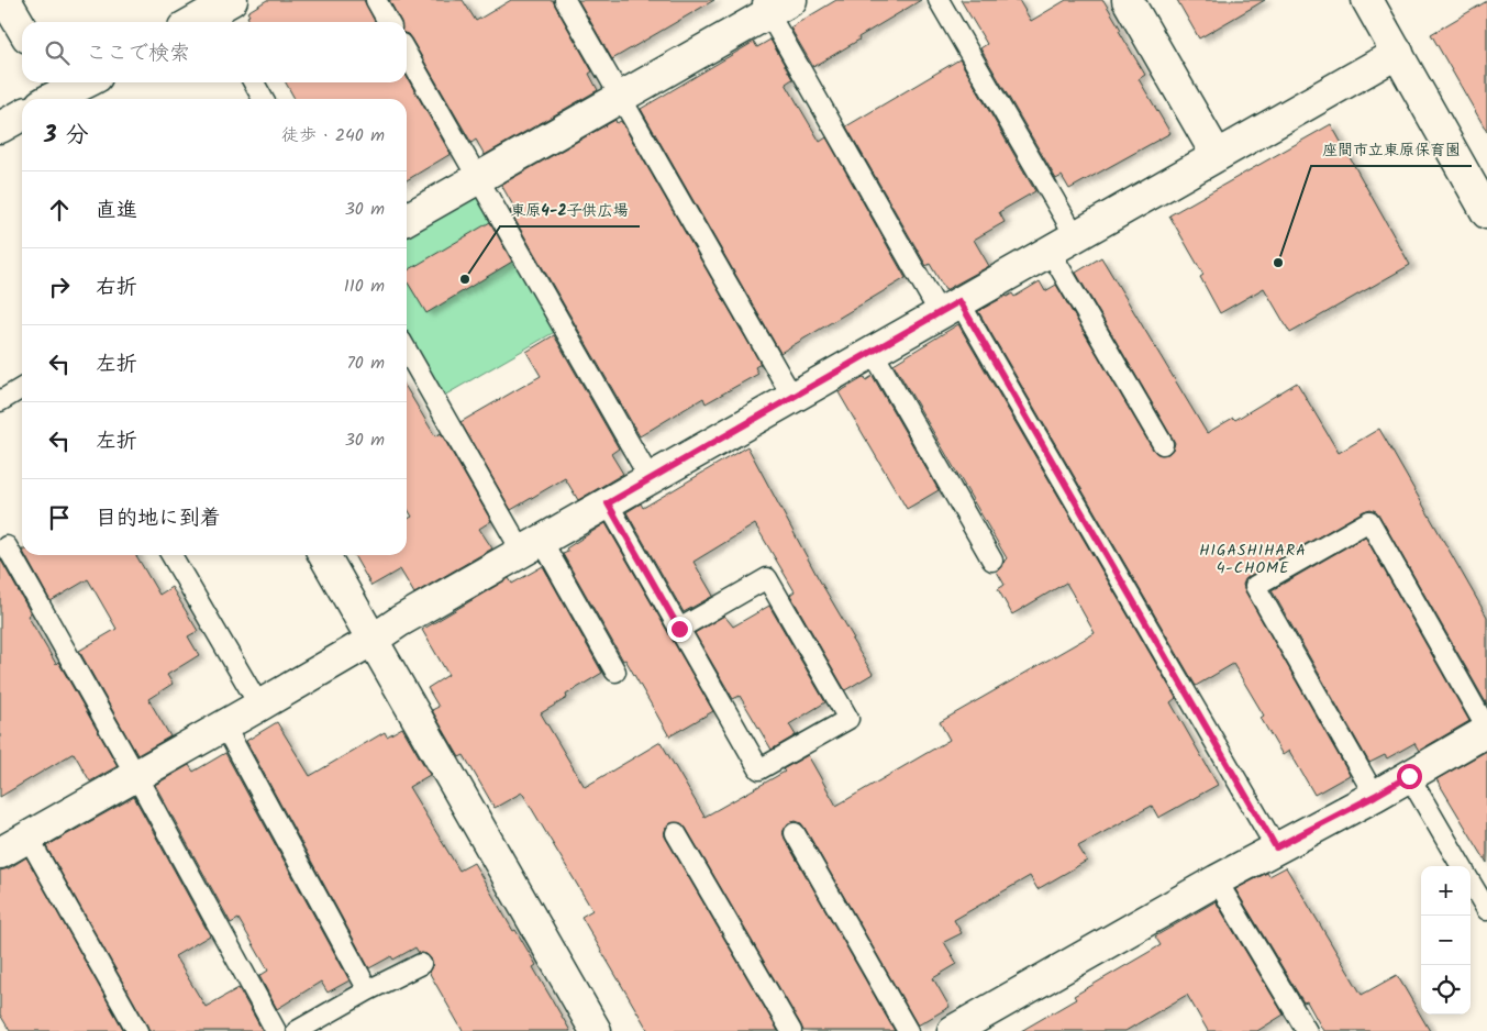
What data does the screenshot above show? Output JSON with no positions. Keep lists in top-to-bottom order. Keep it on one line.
{"districts":["HIGASHIHARA 4-CHOME"],"places":["座間市立東原保育園","東原4-2子供広場"],"page":{"search":"ここで検索","heading":["3 分","徒歩 · 240 m"],"list":[["直進","30 m"],["右折","110 m"],["左折","70 m"],["左折","30 m"],"目的地に到着"],"map_buttons":["+","−"]}}
